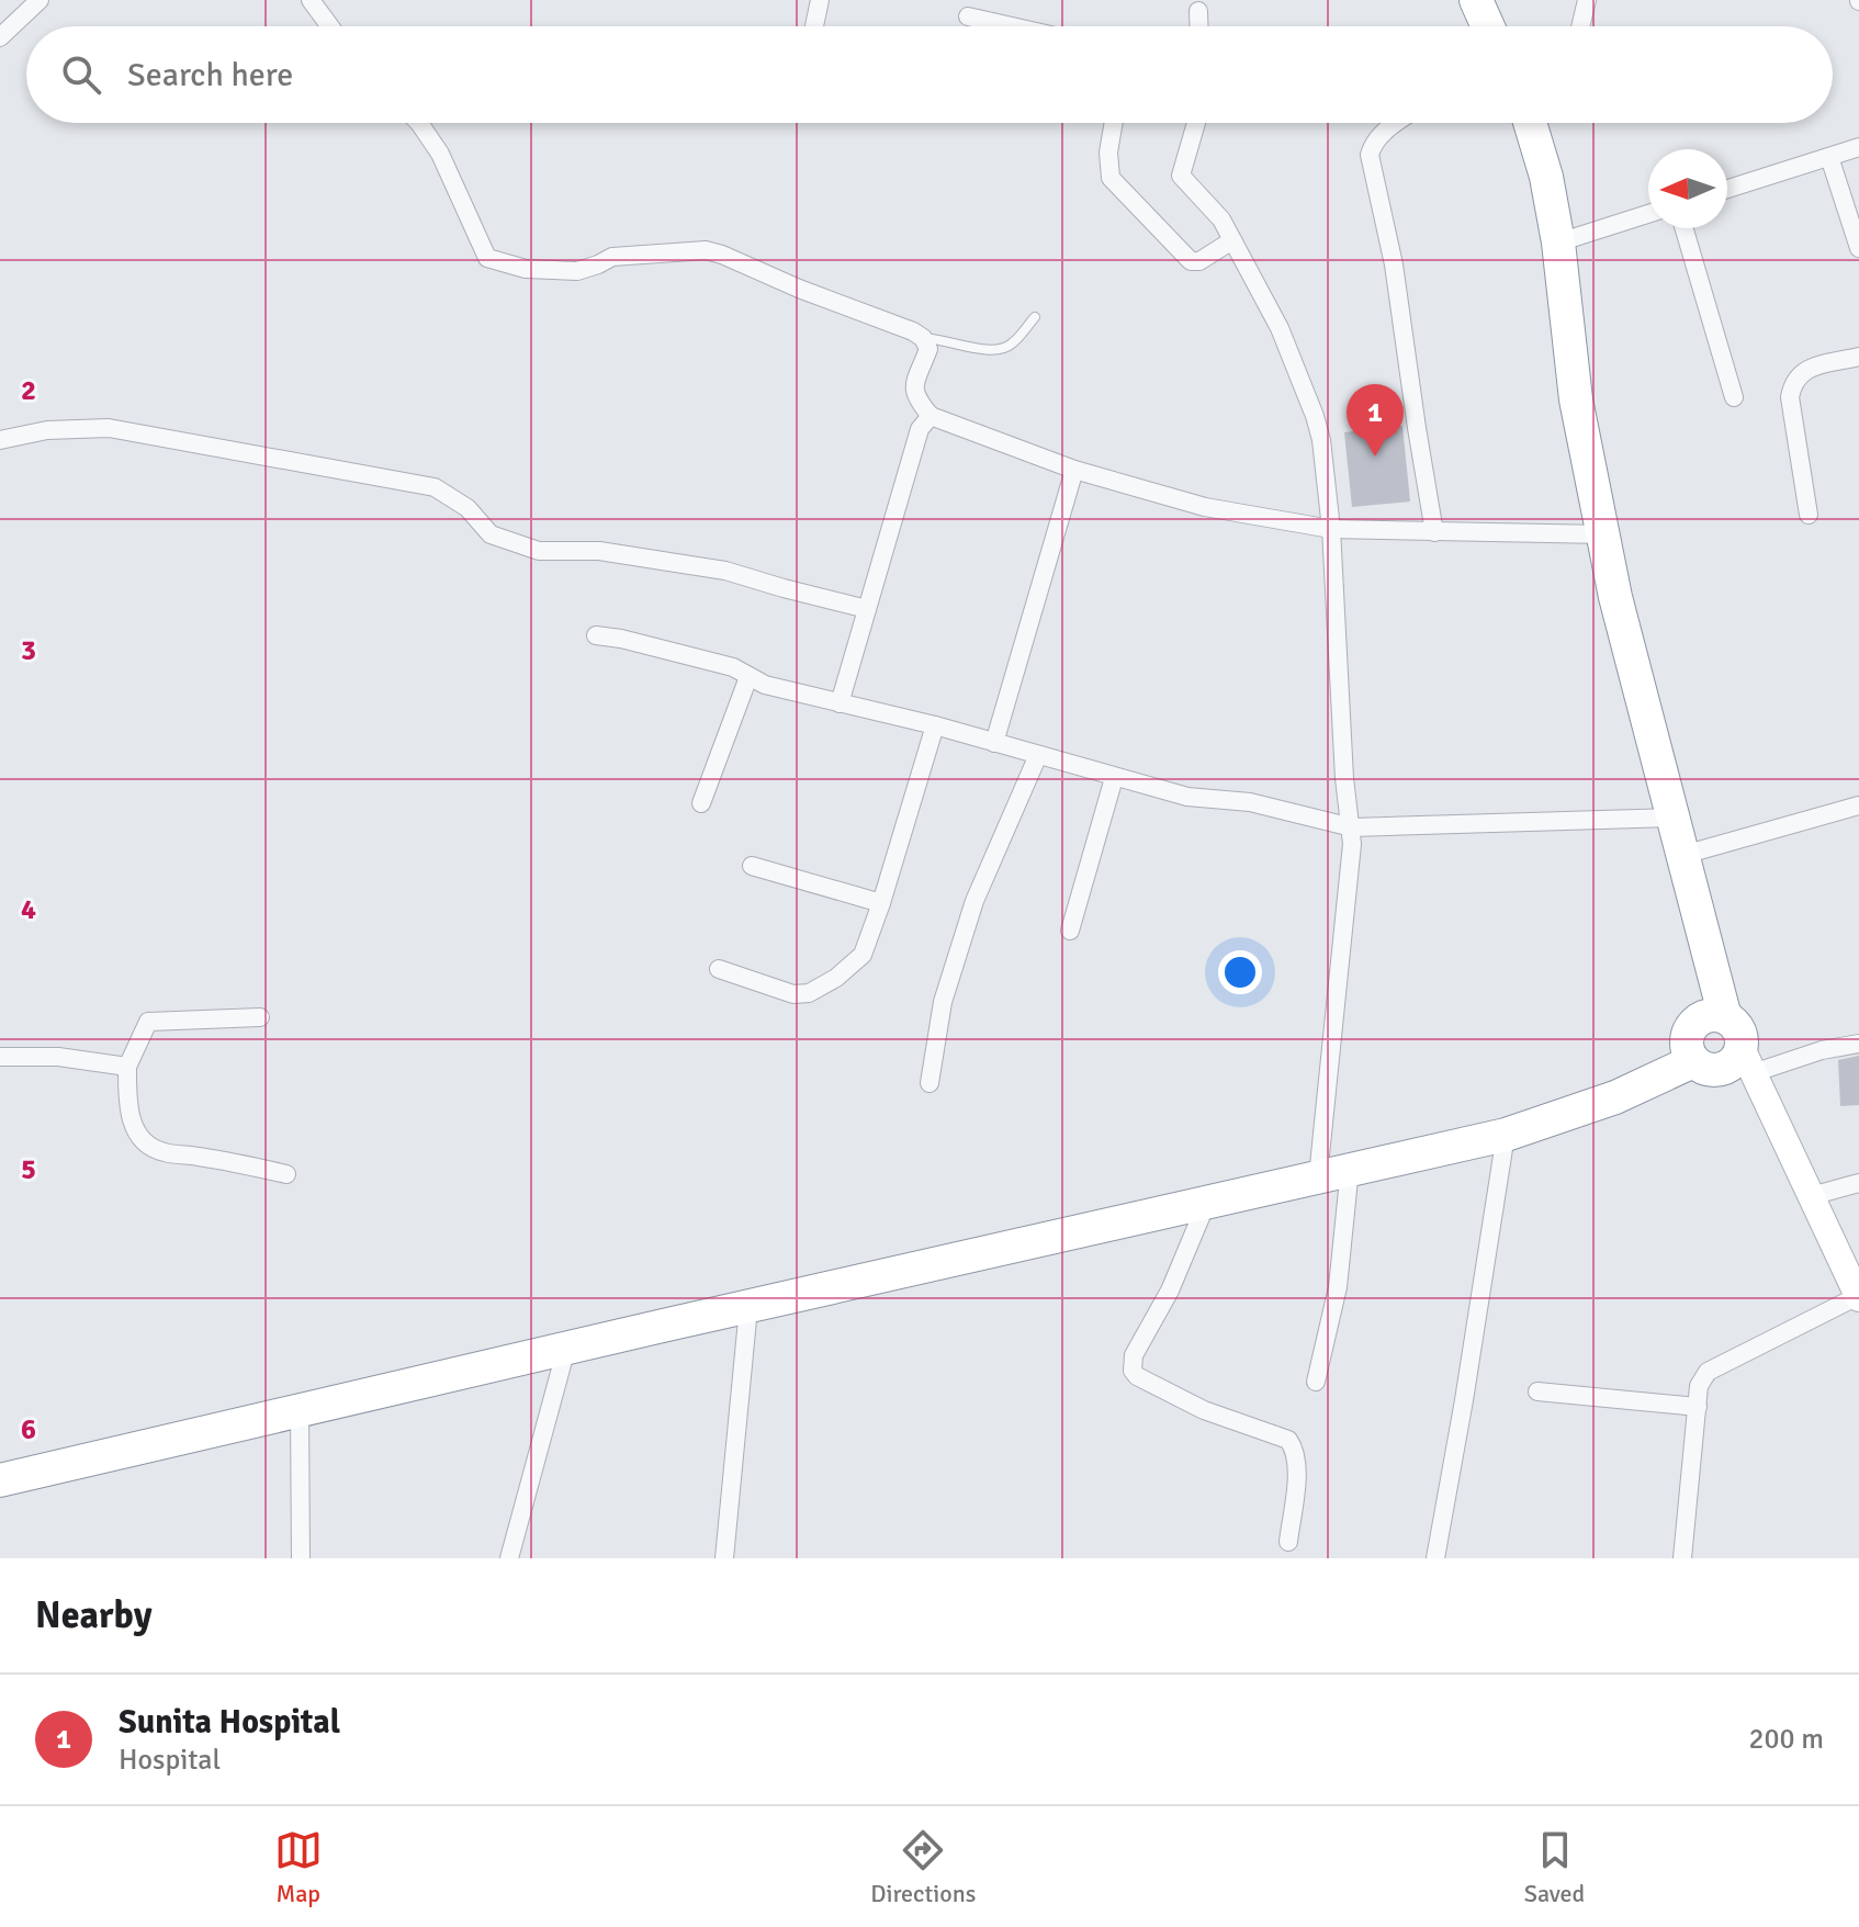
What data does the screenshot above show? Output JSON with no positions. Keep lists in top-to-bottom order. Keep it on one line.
{"north":"left","page":{"search":"Search here","pins":"1","heading":"Nearby","list":[{"mark":"1","name":"Sunita Hospital","note":"Hospital","value":"200 m"}],"nav":["Map","Directions","Saved"]},"grid":{"rows":["2","3","4","5","6"]}}
